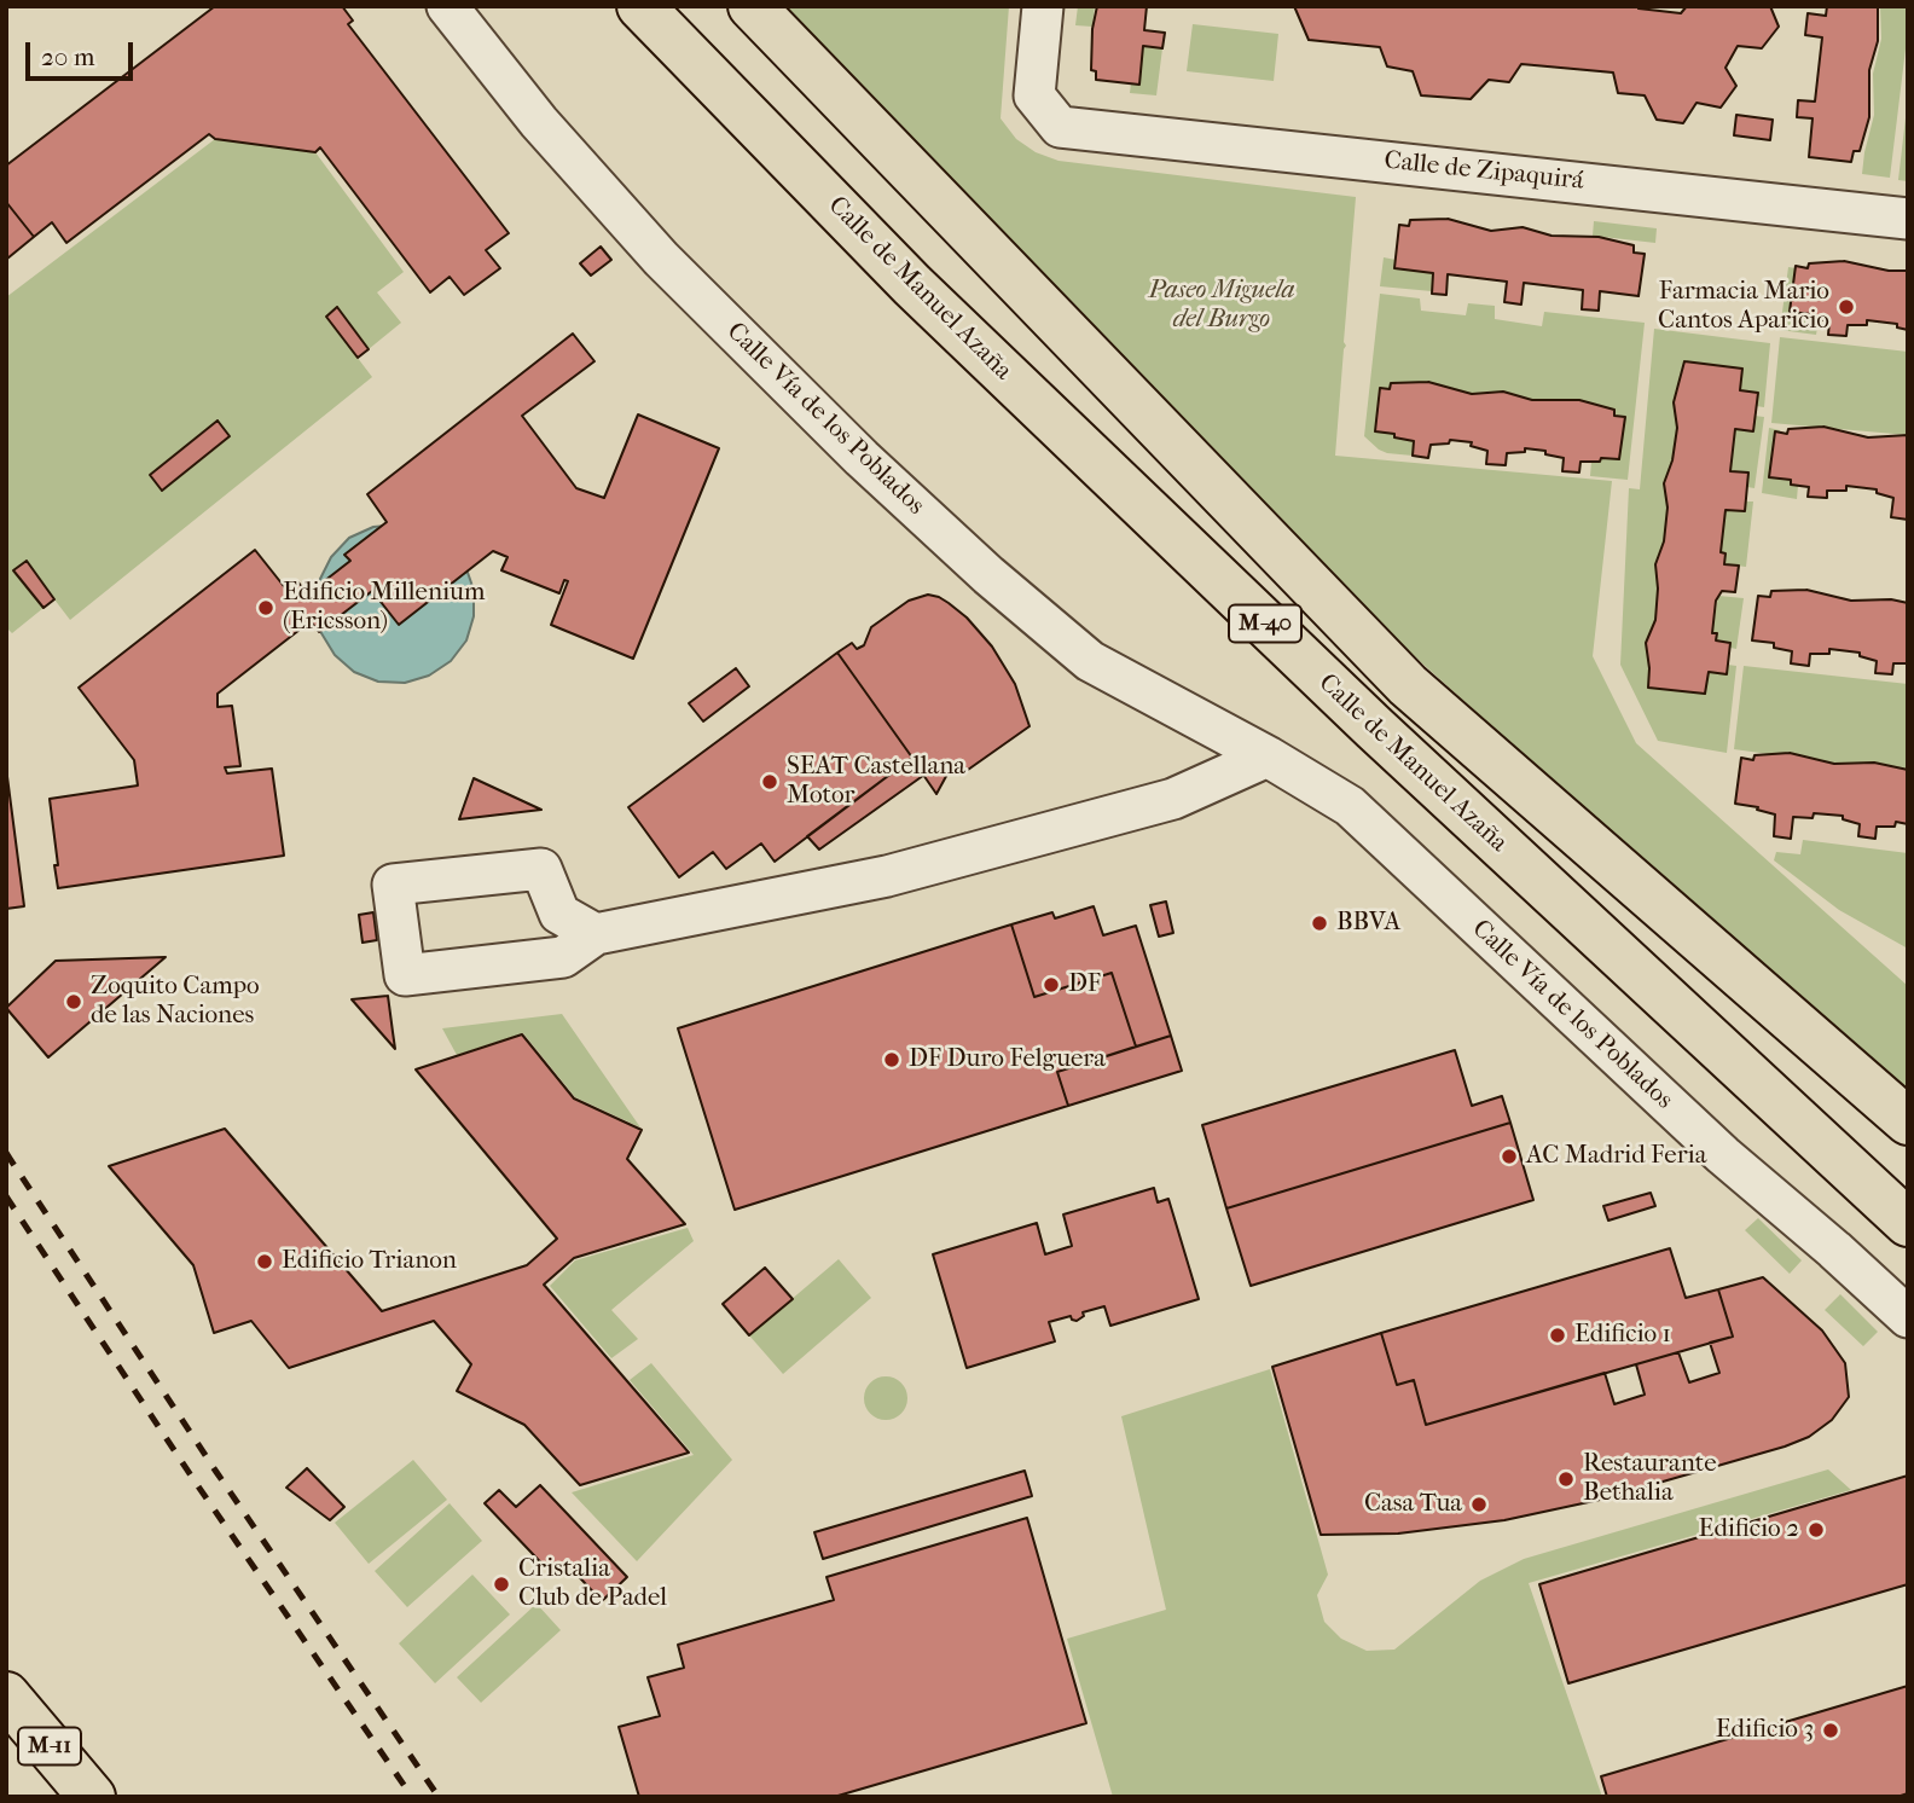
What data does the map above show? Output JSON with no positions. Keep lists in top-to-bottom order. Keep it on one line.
{"streets":{"highway":["Calle de Manuel Azaña","M-40","M-11"],"street":["Calle de Zipaquirá","Calle Vía de los Poblados"]},"parks":["Paseo Miguela del Burgo"],"places":["Farmacia Mario Cantos Aparicio","Edificio Millenium (Ericsson)","SEAT Castellana Motor","BBVA","DF","Zoquito Campo de las Naciones","DF Duro Felguera","AC Madrid Feria","Edificio Trianon","Edificio 1","Restaurante Bethalia","Casa Tua","Edificio 2","Cristalia Club de Padel","Edificio 3"],"scale_bar":"20 m"}
